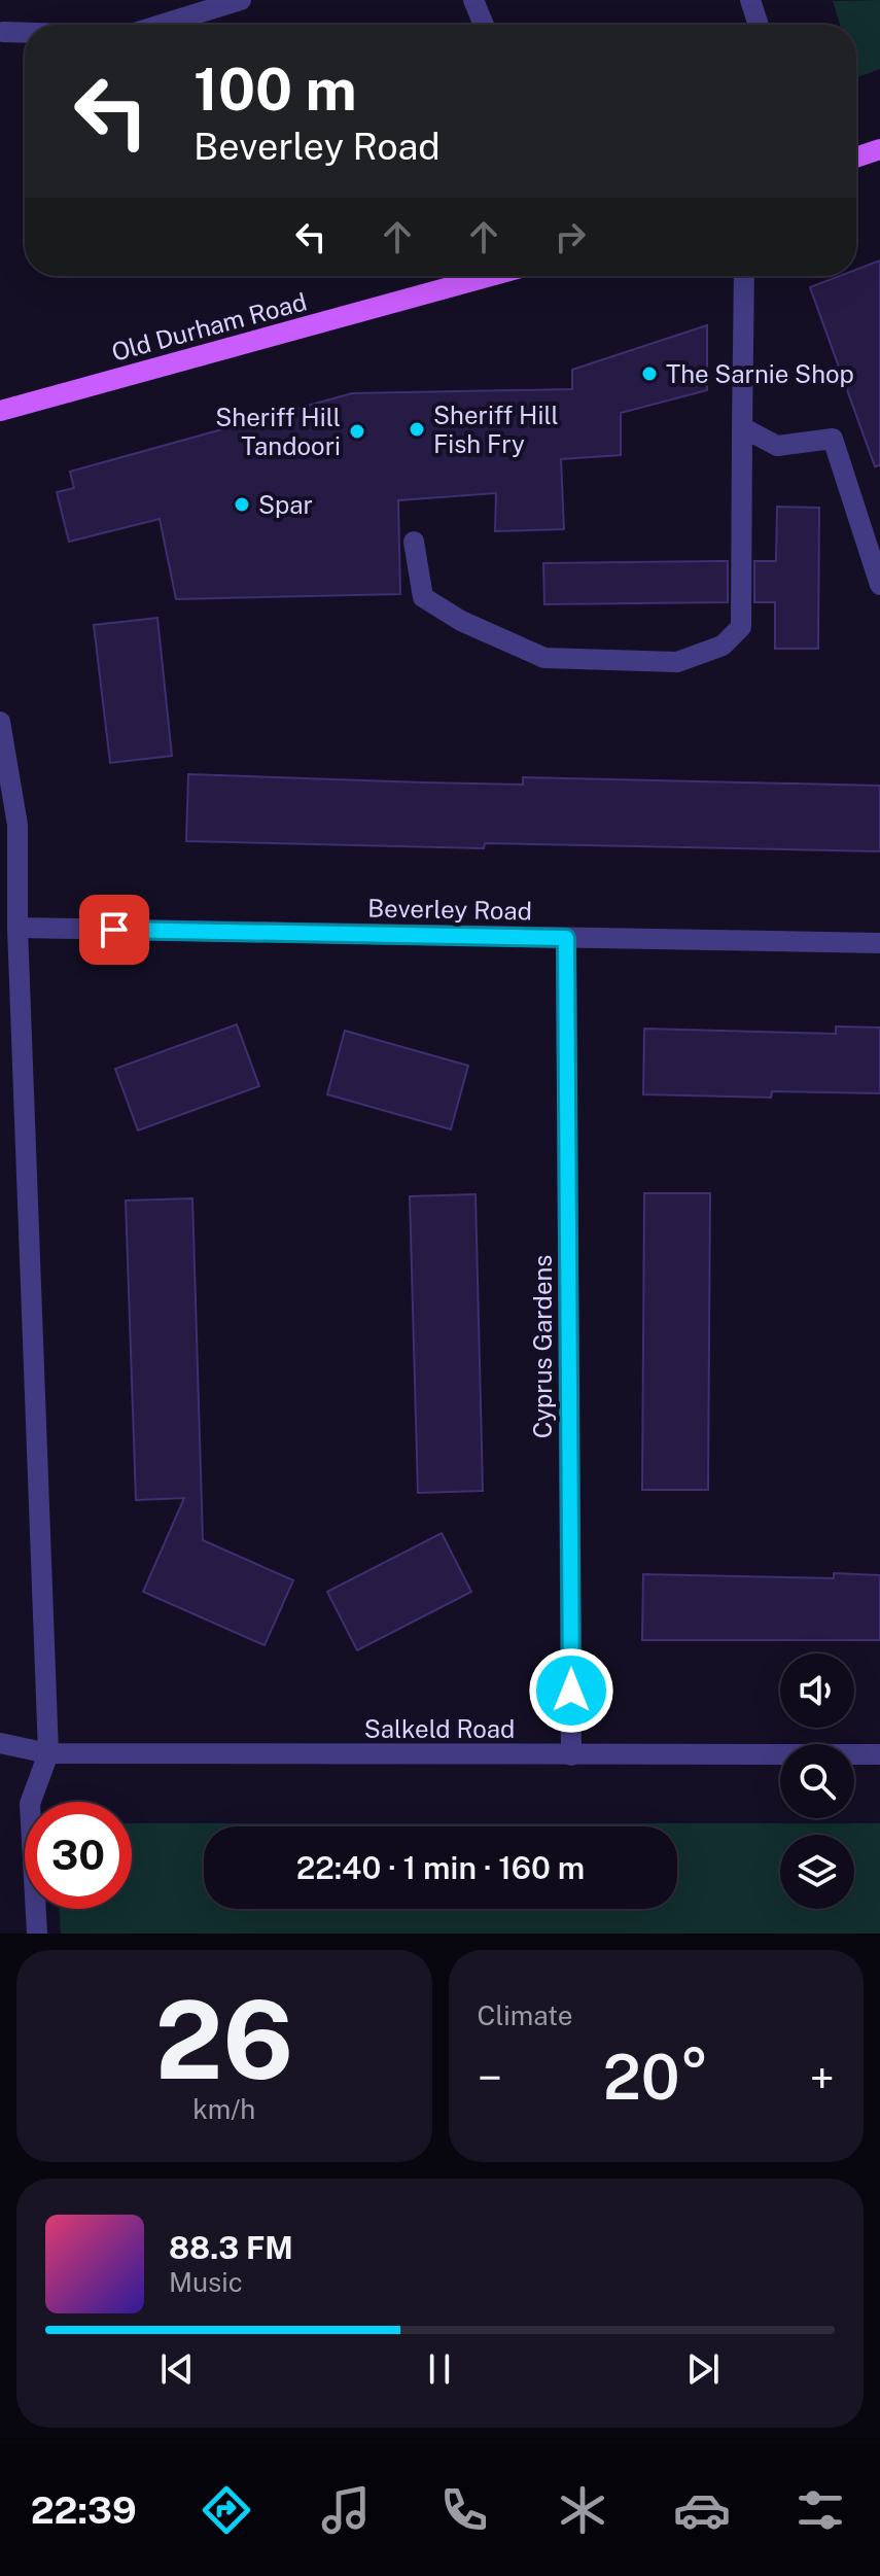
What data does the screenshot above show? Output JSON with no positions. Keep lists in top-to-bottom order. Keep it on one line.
{"streets":{"main road":["Old Durham Road"],"street":["Beverley Road","Cyprus Gardens","Salkeld Road"]},"crossings":[["Beverley Road","Cyprus Gardens"],["Cyprus Gardens","Salkeld Road"]],"places":["The Sarnie Shop","Sheriff Hill Fish Fry","Sheriff Hill Tandoori","Spar"],"page":{"turn":["100 m","Beverley Road"],"limit":"30","trip":"22:40 · 1 min · 160 m","tile":[["26","km/h"],"Climate"],"heat":["−","20°","+"],"song":["88.3 FM","Music"],"tabs":"22:39"}}
